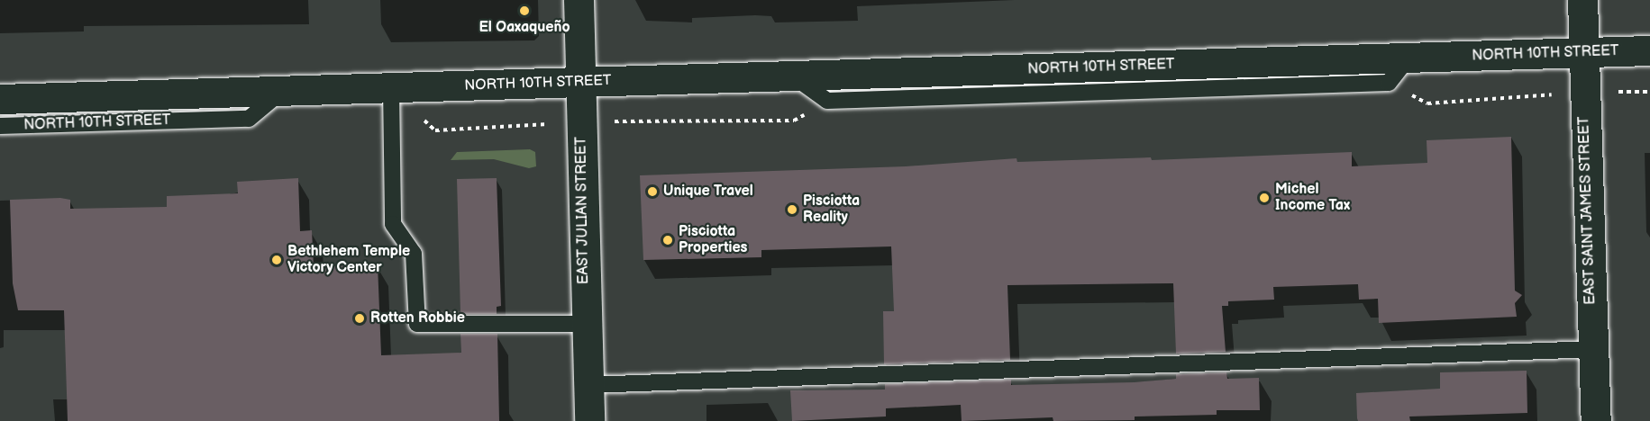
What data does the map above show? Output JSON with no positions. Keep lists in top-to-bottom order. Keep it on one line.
{"streets":{"main road":["NORTH 10TH STREET","EAST JULIAN STREET","EAST SAINT JAMES STREET"]},"crossings":[["NORTH 10TH STREET","EAST JULIAN STREET"],["NORTH 10TH STREET","EAST SAINT JAMES STREET"]],"places":["El Oaxaqueño","Unique Travel","Michel Income Tax","Pisciotta Reality","Pisciotta Properties","Bethlehem Temple Victory Center","Rotten Robbie"]}
